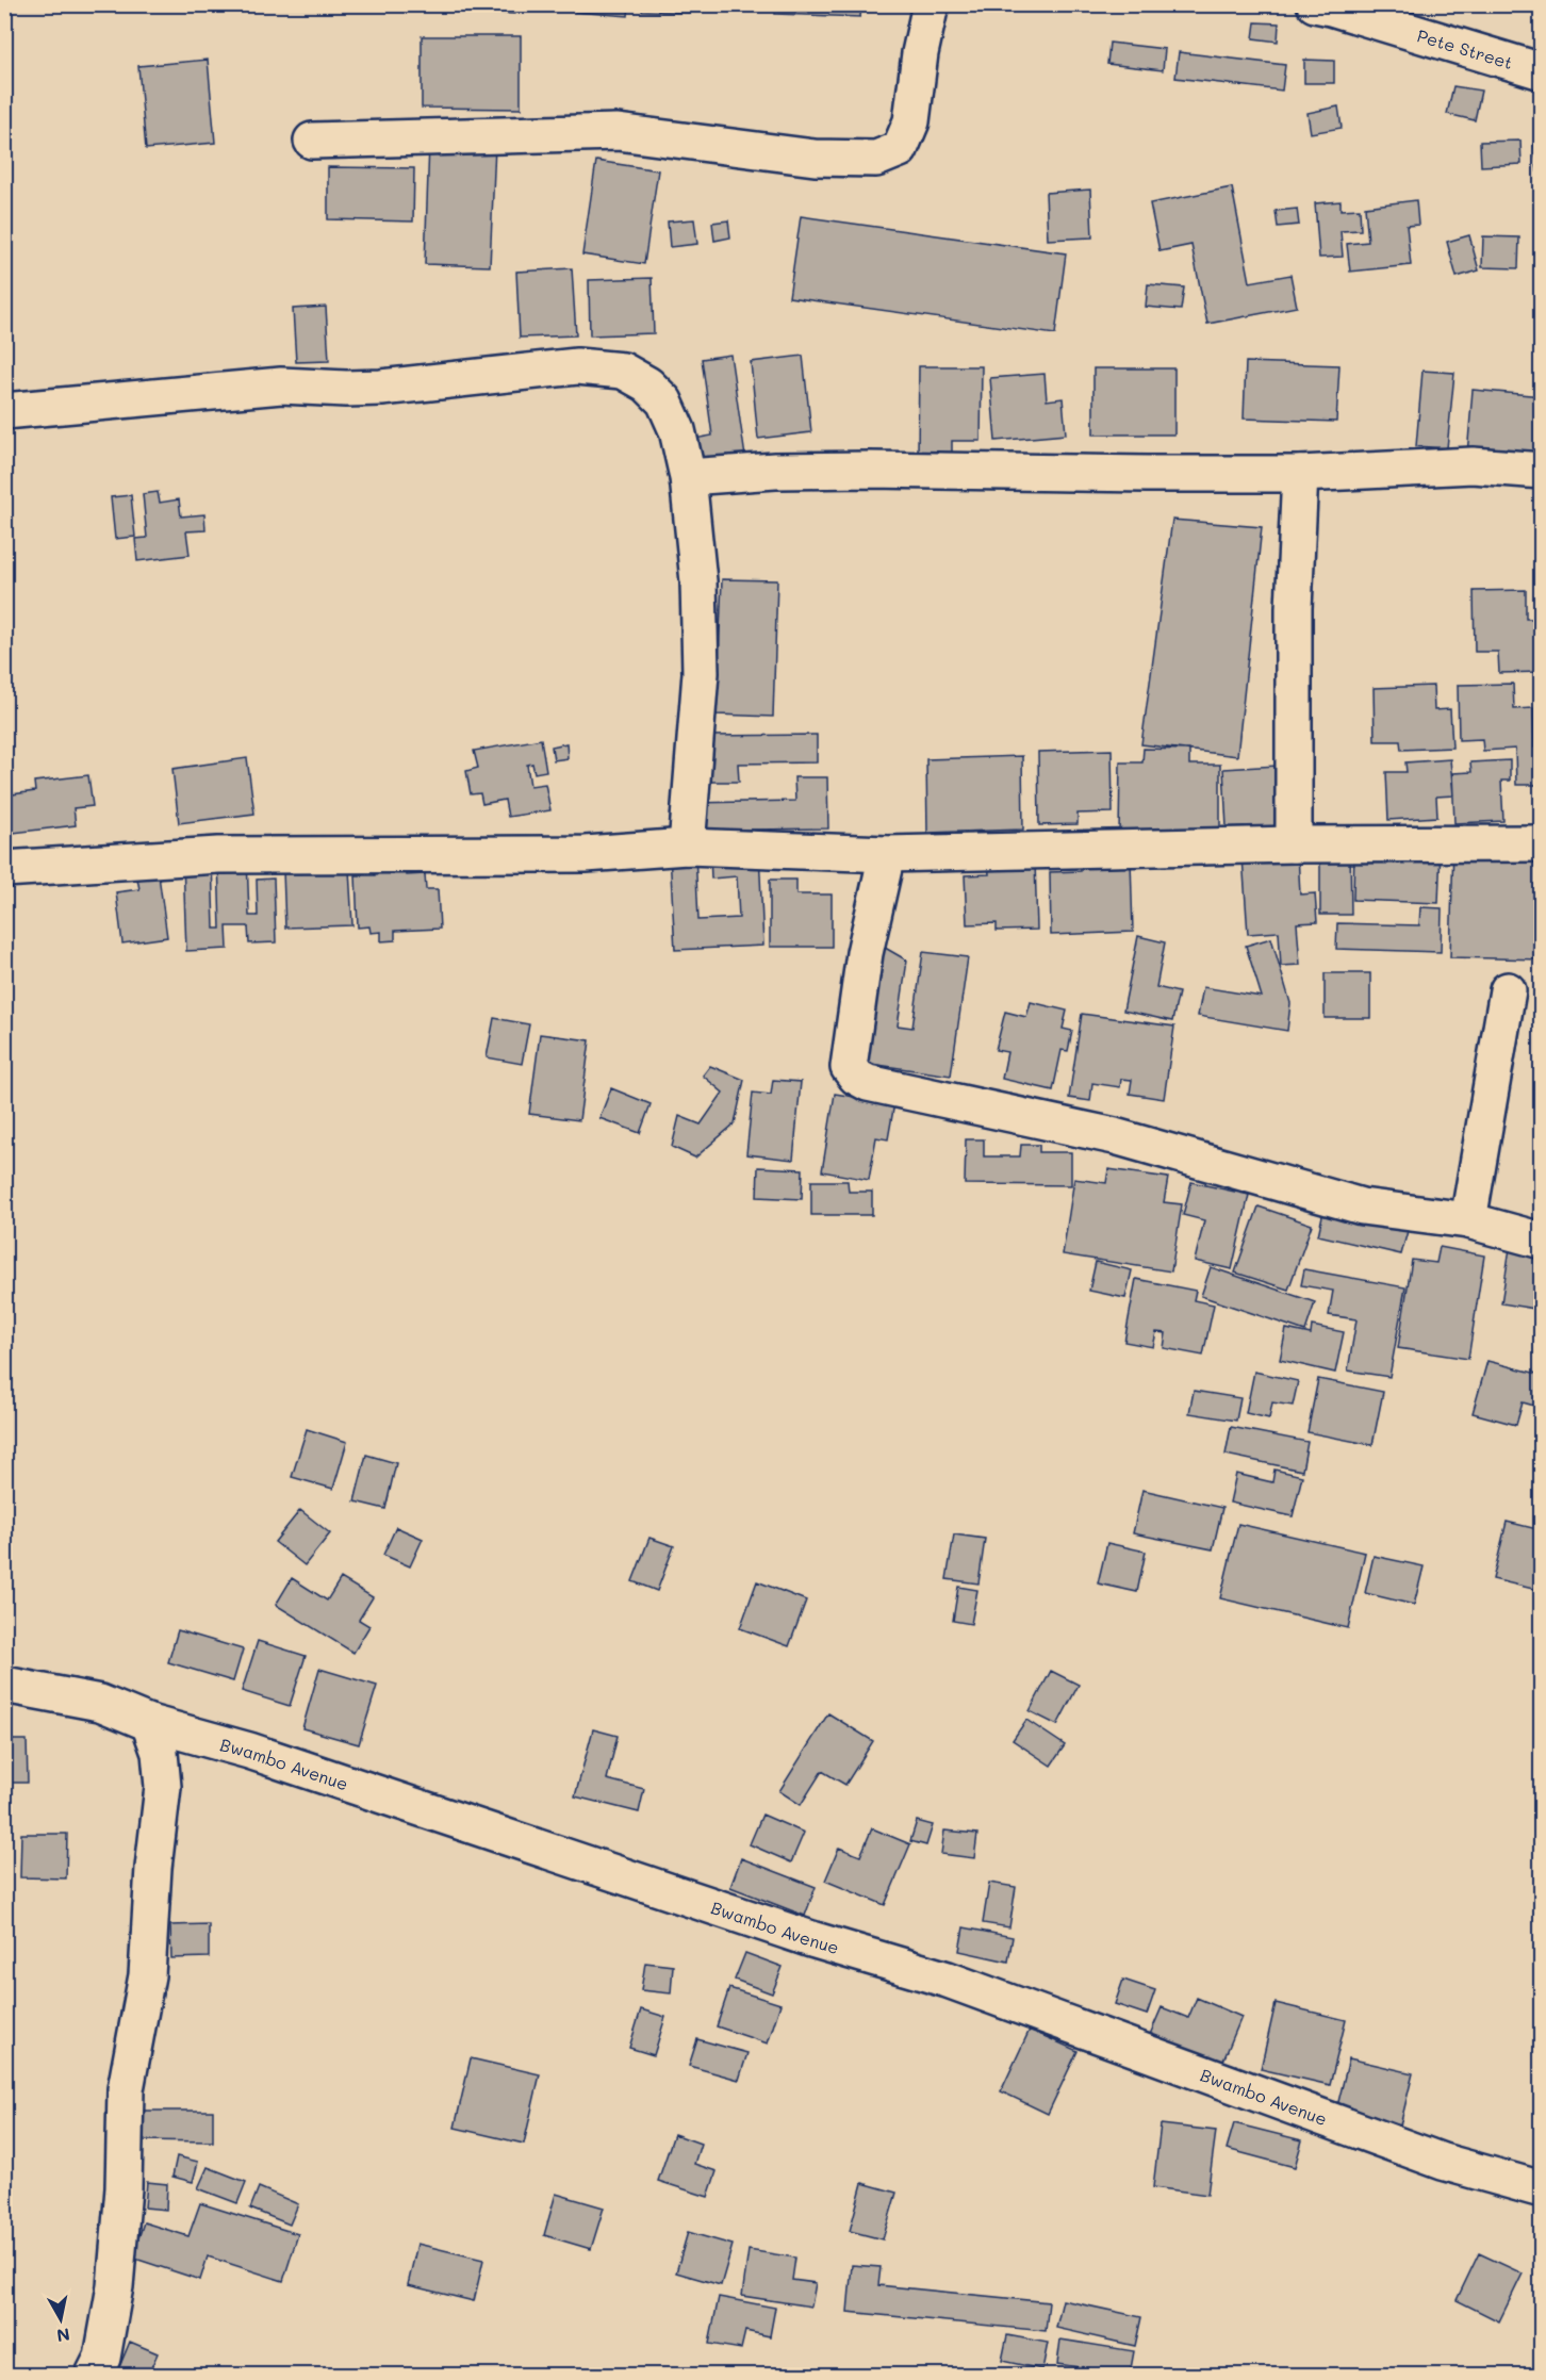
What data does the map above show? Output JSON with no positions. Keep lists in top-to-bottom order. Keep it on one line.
{"streets":{"street":["Pete Street","Bwambo Avenue"]},"north":"bottom"}
